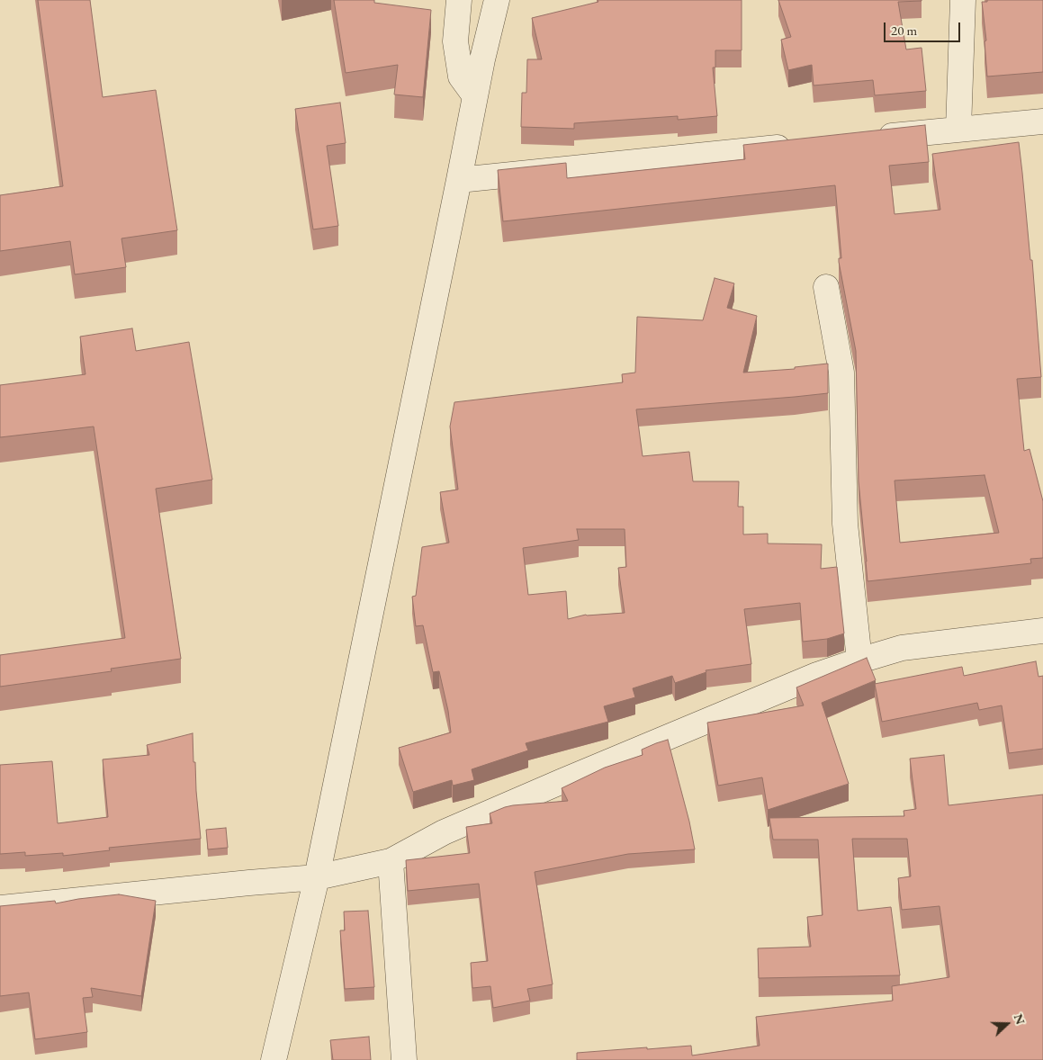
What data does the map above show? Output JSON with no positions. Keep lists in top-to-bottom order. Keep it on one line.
{"scale_bar":"20 m","north":"right"}
